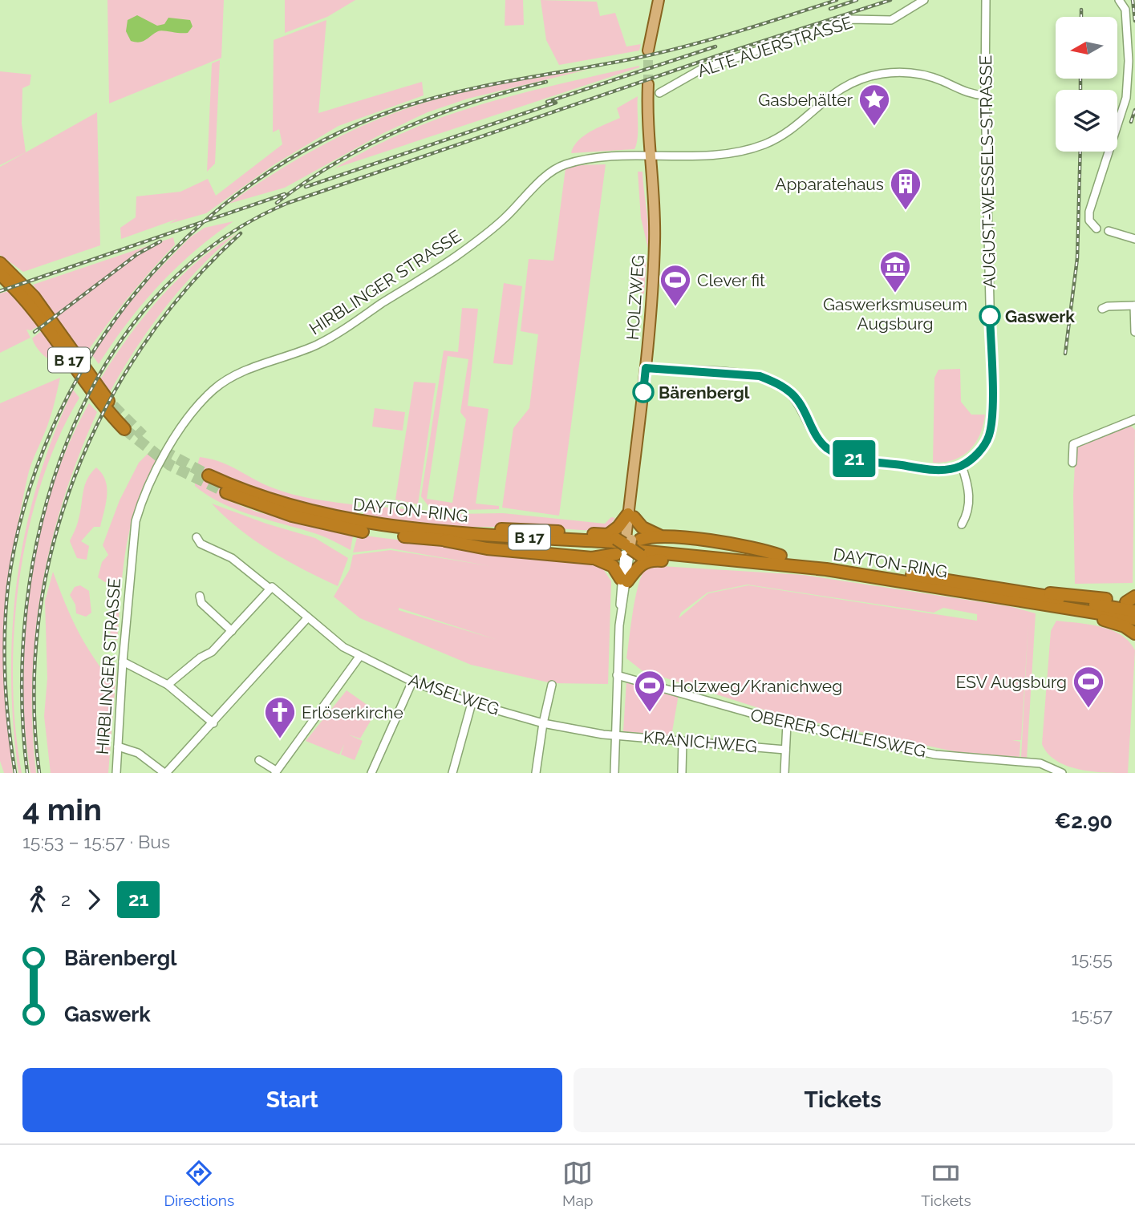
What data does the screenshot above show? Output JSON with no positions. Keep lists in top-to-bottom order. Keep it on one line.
{"streets":{"highway":["B 17","DAYTON-RING"],"main road":["HOLZWEG"],"street":["ALTE AUERSTRASSE","AUGUST-WESSELS-STRASSE","HIRBLINGER STRASSE","AMSELWEG","OBERER SCHLEISWEG","KRANICHWEG"]},"crossings":[["AUGUST-WESSELS-STRASSE","HIRBLINGER STRASSE"],["HIRBLINGER STRASSE","HOLZWEG"],["HOLZWEG","DAYTON-RING"],["HOLZWEG","AMSELWEG"],["HOLZWEG","OBERER SCHLEISWEG"],["HOLZWEG","KRANICHWEG"],["AMSELWEG","KRANICHWEG"]],"places":{"place":["Gasbehälter"],"building":["Apparatehaus"],"museum":["Gaswerksmuseum Augsburg"],"sports":["Clever fit","ESV Augsburg","Holzweg/Kranichweg"],"other":["Gaswerk","Bärenbergl"],"church":["Erlöserkirche"]},"lines":["bus line 21"],"north":"left","page":{"on_map":"21","heading":["4 min","15:53 – 15:57 · Bus","€2.90"],"legs":["2","21"],"list":[{"name":"Bärenbergl","value":"15:55"},{"name":"Gaswerk","value":"15:57"}],"buttons":["Start","Tickets"],"tabs":["Directions","Map","Tickets"]}}
